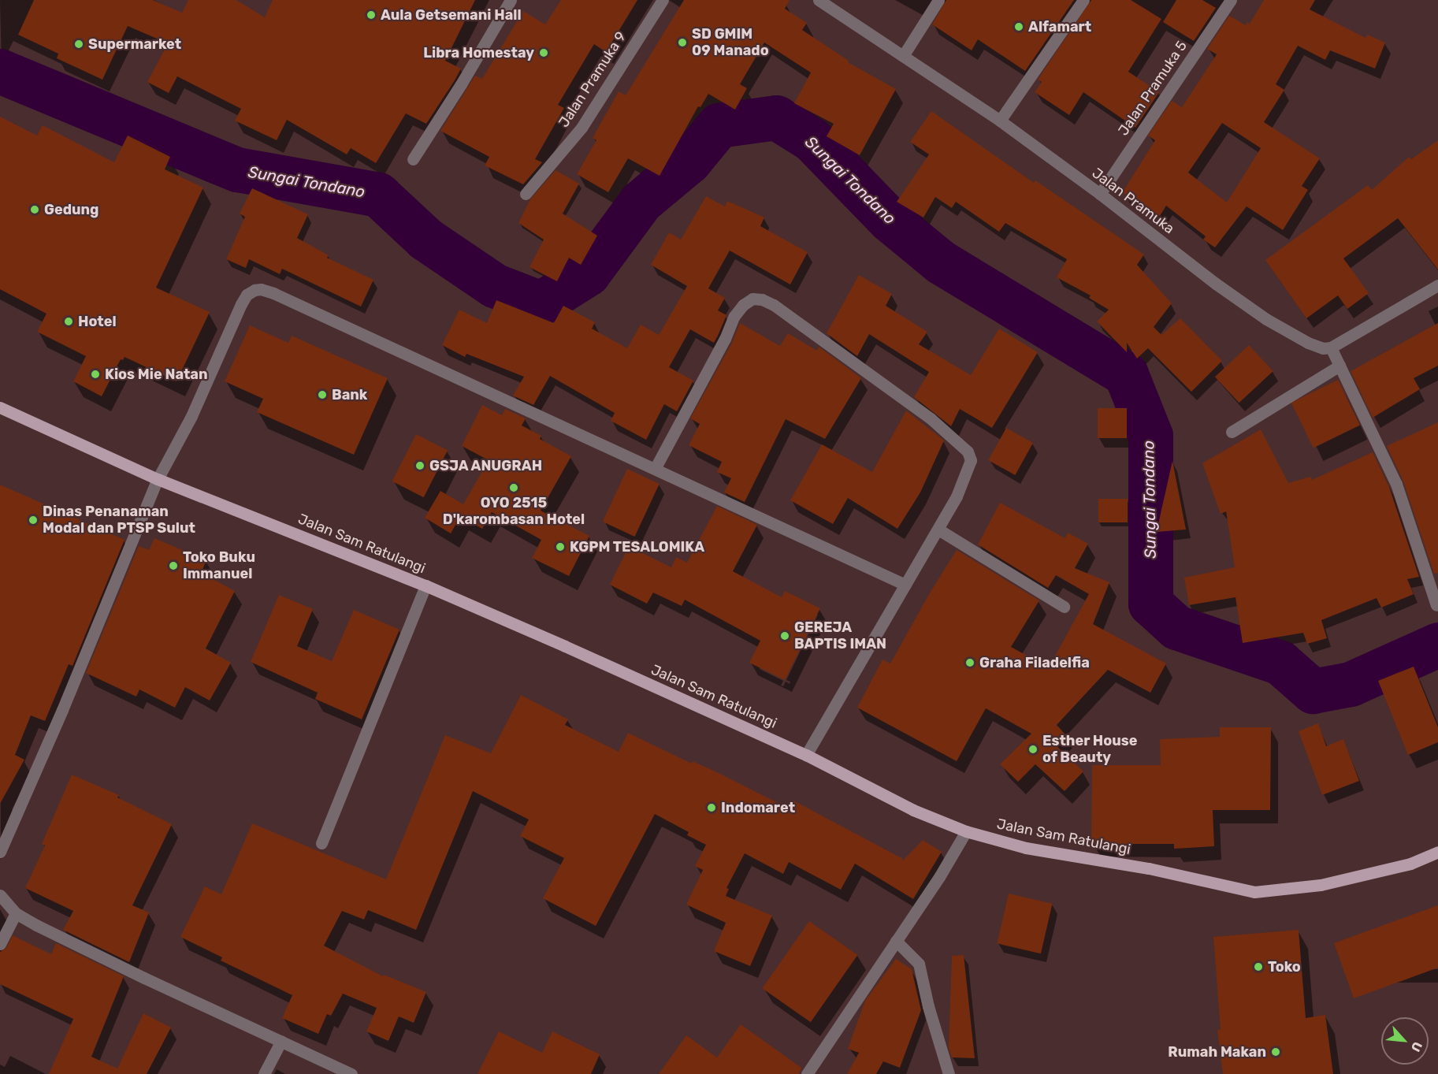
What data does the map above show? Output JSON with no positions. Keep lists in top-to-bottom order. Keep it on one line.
{"streets":{"main road":["Jalan Sam Ratulangi"],"street":["Jalan Pramuka 9","Jalan Pramuka 5","Jalan Pramuka"]},"crossings":[["Jalan Pramuka 5","Jalan Pramuka"]],"water":["Sungai Tondano"],"places":["Aula Getsemani Hall","Alfamart","SD GMIM 09 Manado","Supermarket","Libra Homestay","Gedung","Hotel","Kios Mie Natan","Bank","GSJA ANUGRAH","OYO 2515 D'karombasan Hotel","Dinas Penanaman Modal dan PTSP Sulut","KGPM TESALOMIKA","Toko Buku Immanuel","GEREJA BAPTIS IMAN","Graha Filadelfia","Esther House of Beauty","Indomaret","Toko","Rumah Makan"],"north":"bottom right"}
